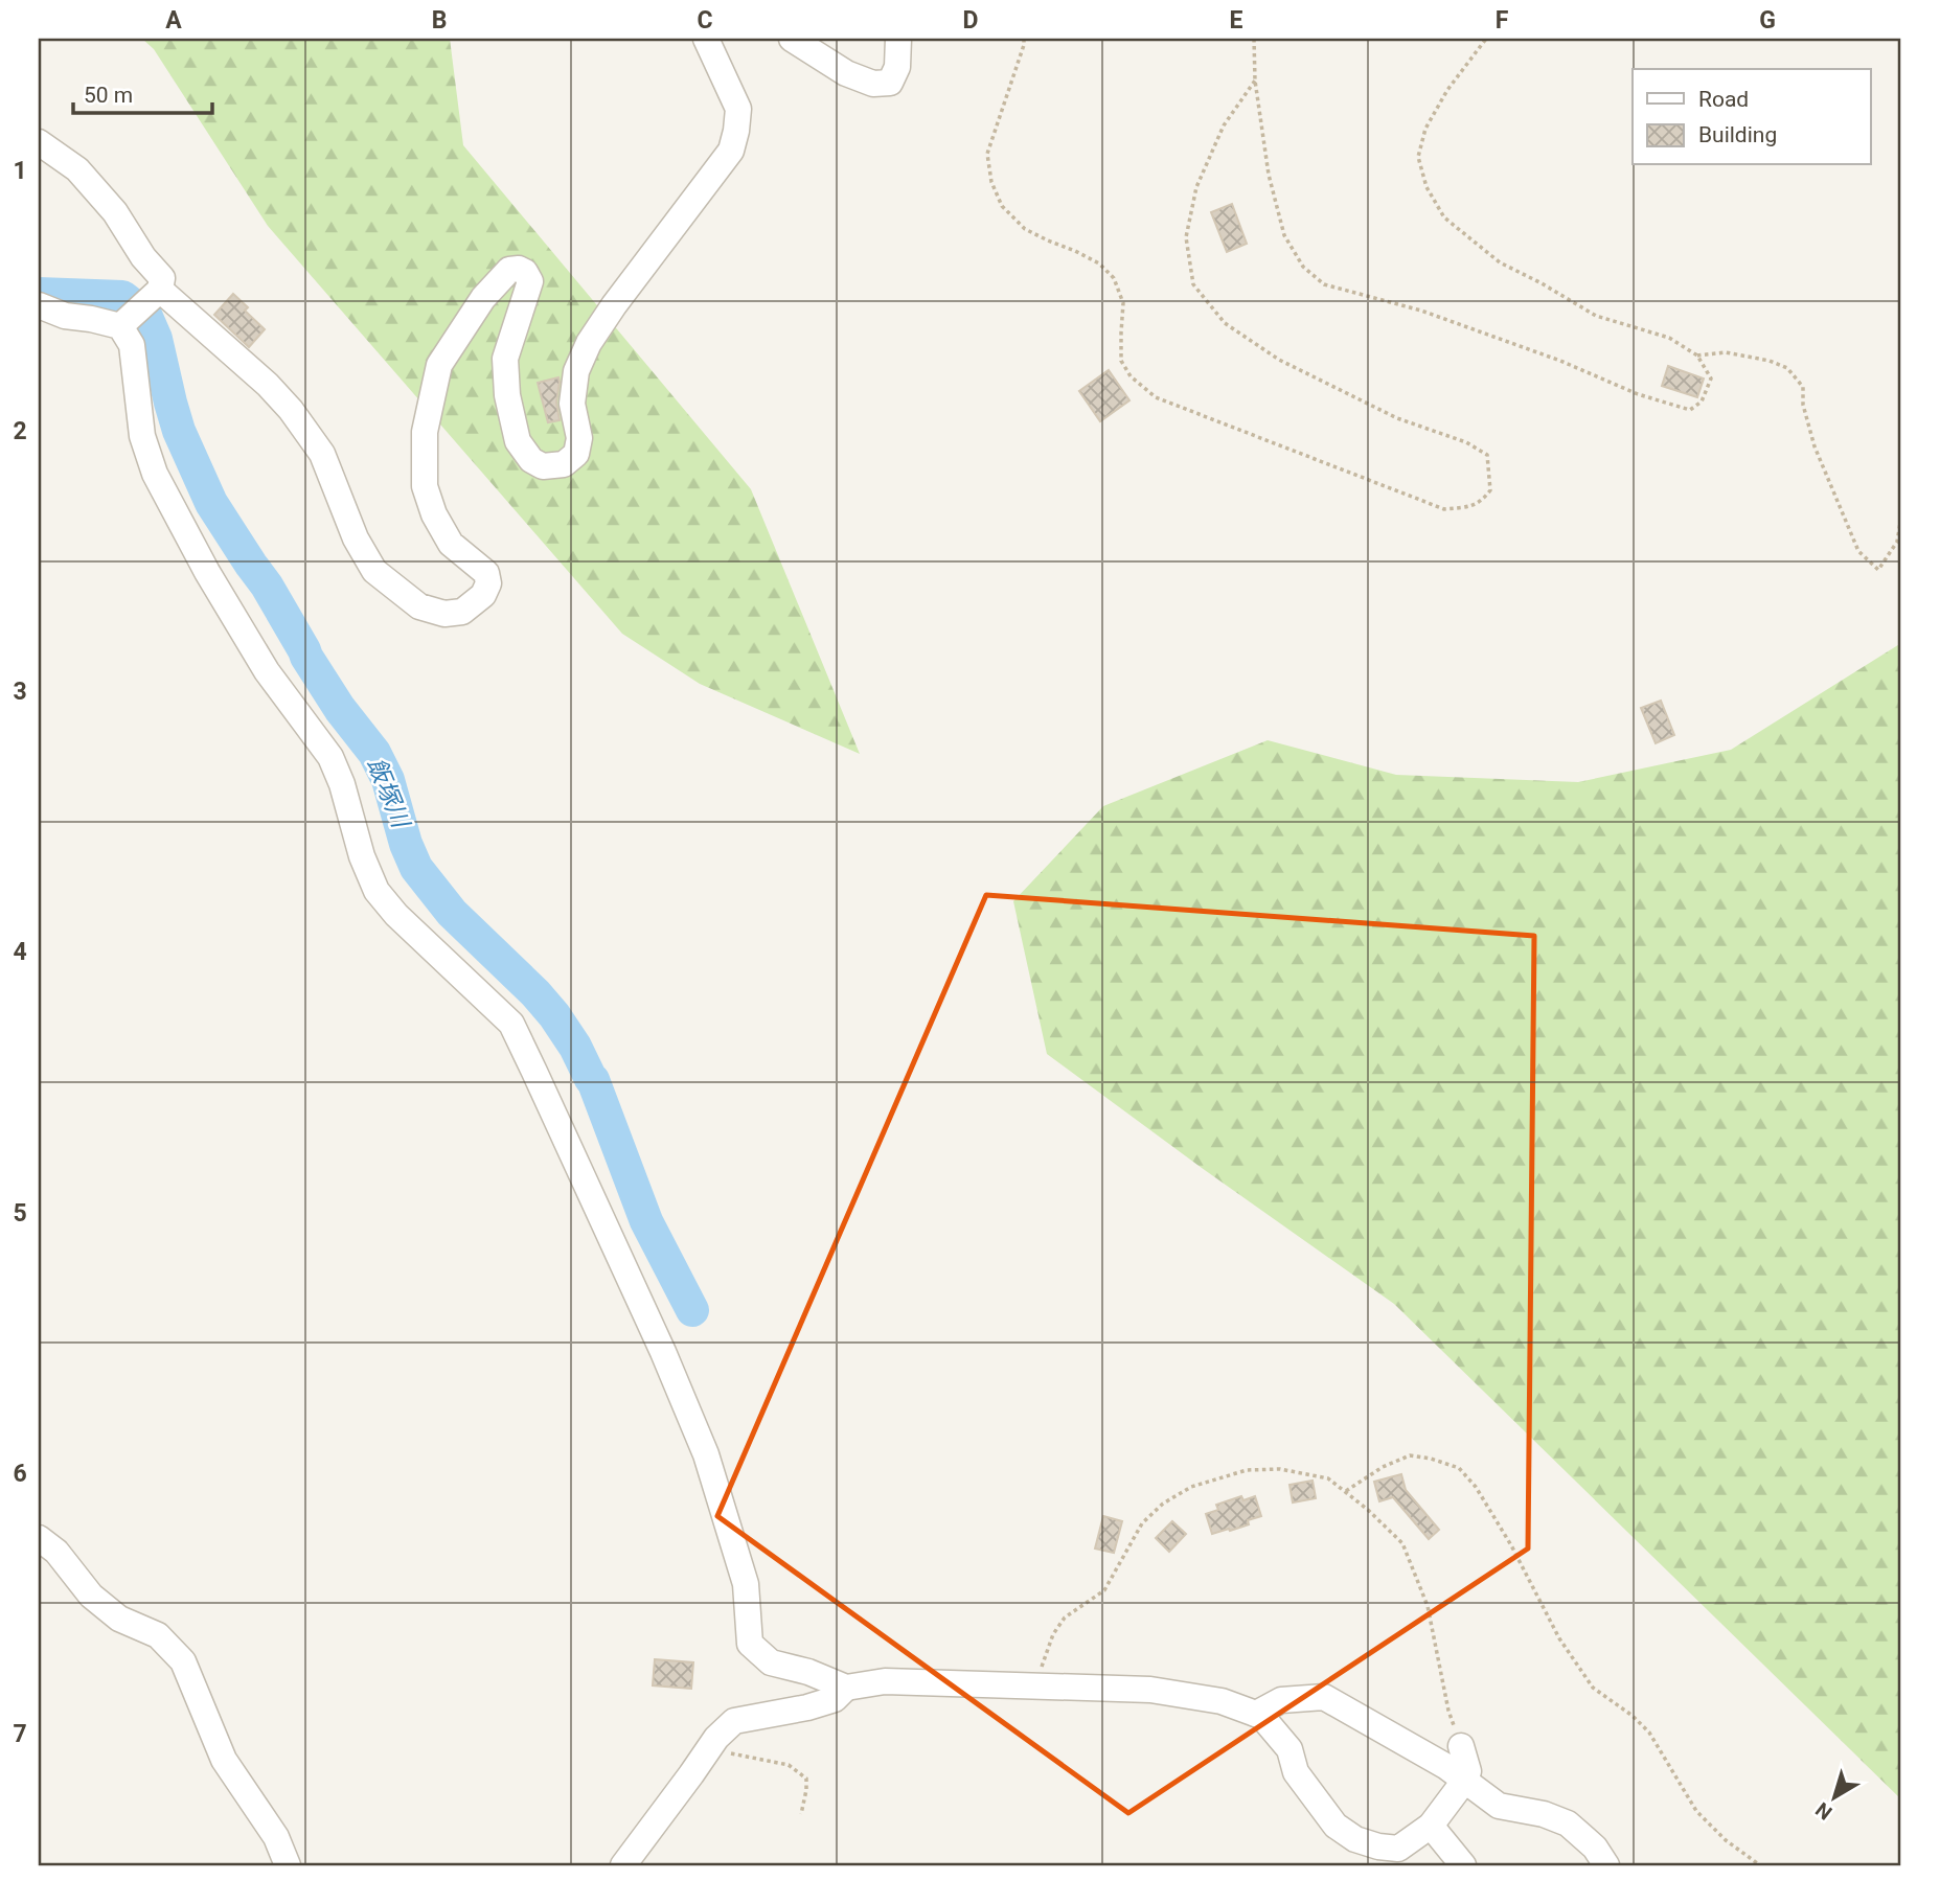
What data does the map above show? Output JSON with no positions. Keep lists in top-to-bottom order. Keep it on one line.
{"water":["飯塚川"],"legend":["Road","Building"],"scale_bar":"50 m","north":"bottom left","grid":{"columns":["A","B","C","D","E","F","G"],"rows":["1","2","3","4","5","6","7"]}}
